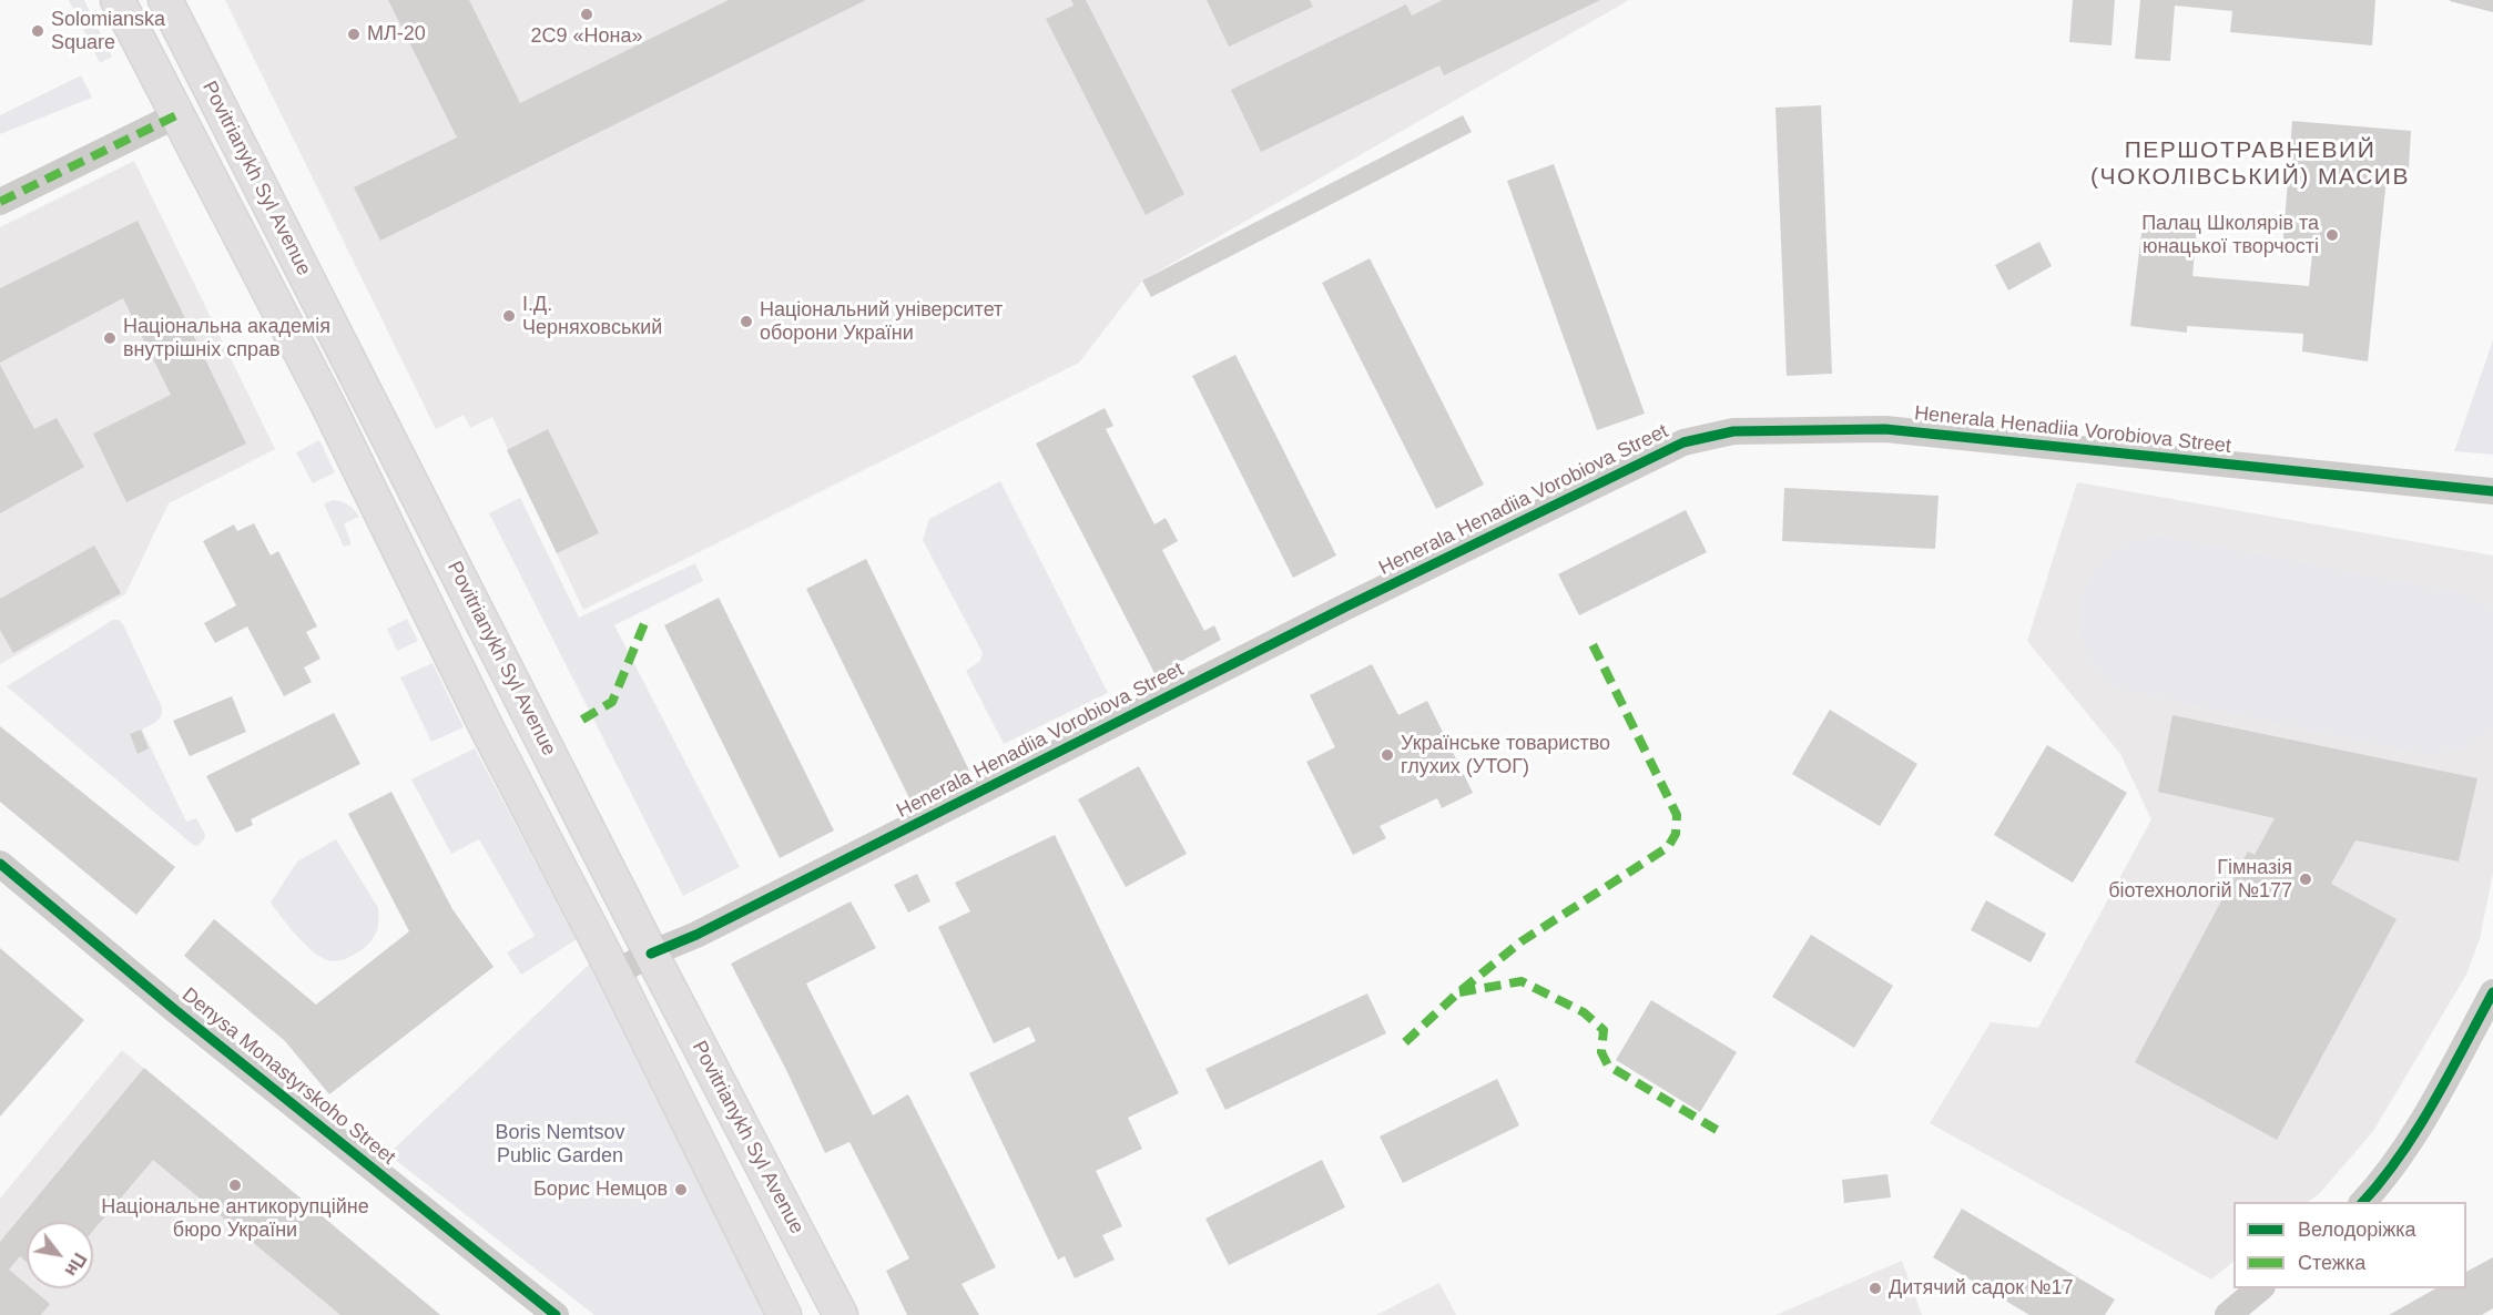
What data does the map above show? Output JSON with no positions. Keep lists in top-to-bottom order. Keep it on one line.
{"streets":{"main road":["Povitrianykh Syl Avenue"],"street":["Henerala Henadiia Vorobiova Street","Denysa Monastyrskoho Street"]},"crossings":[["Povitrianykh Syl Avenue","Henerala Henadiia Vorobiova Street"]],"districts":["ПЕРШОТРАВНЕВИЙ (ЧОКОЛІВСЬКИЙ) МАСИВ"],"parks":["Boris Nemtsov Public Garden"],"places":["2С9 «Нона»","Solomianska Square","МЛ-20","Палац Школярів та юнацької творчості","І.Д. Черняховський","Національний університет оборони України","Національна академія внутрішніх справ","Українське товариство глухих (УТОГ)","Гімназія біотехнологій №177","Національне антикорупційне бюро України","Борис Немцов","Дитячий садок №17"],"legend":["Велодоріжка","Стежка"],"north":"bottom right"}
